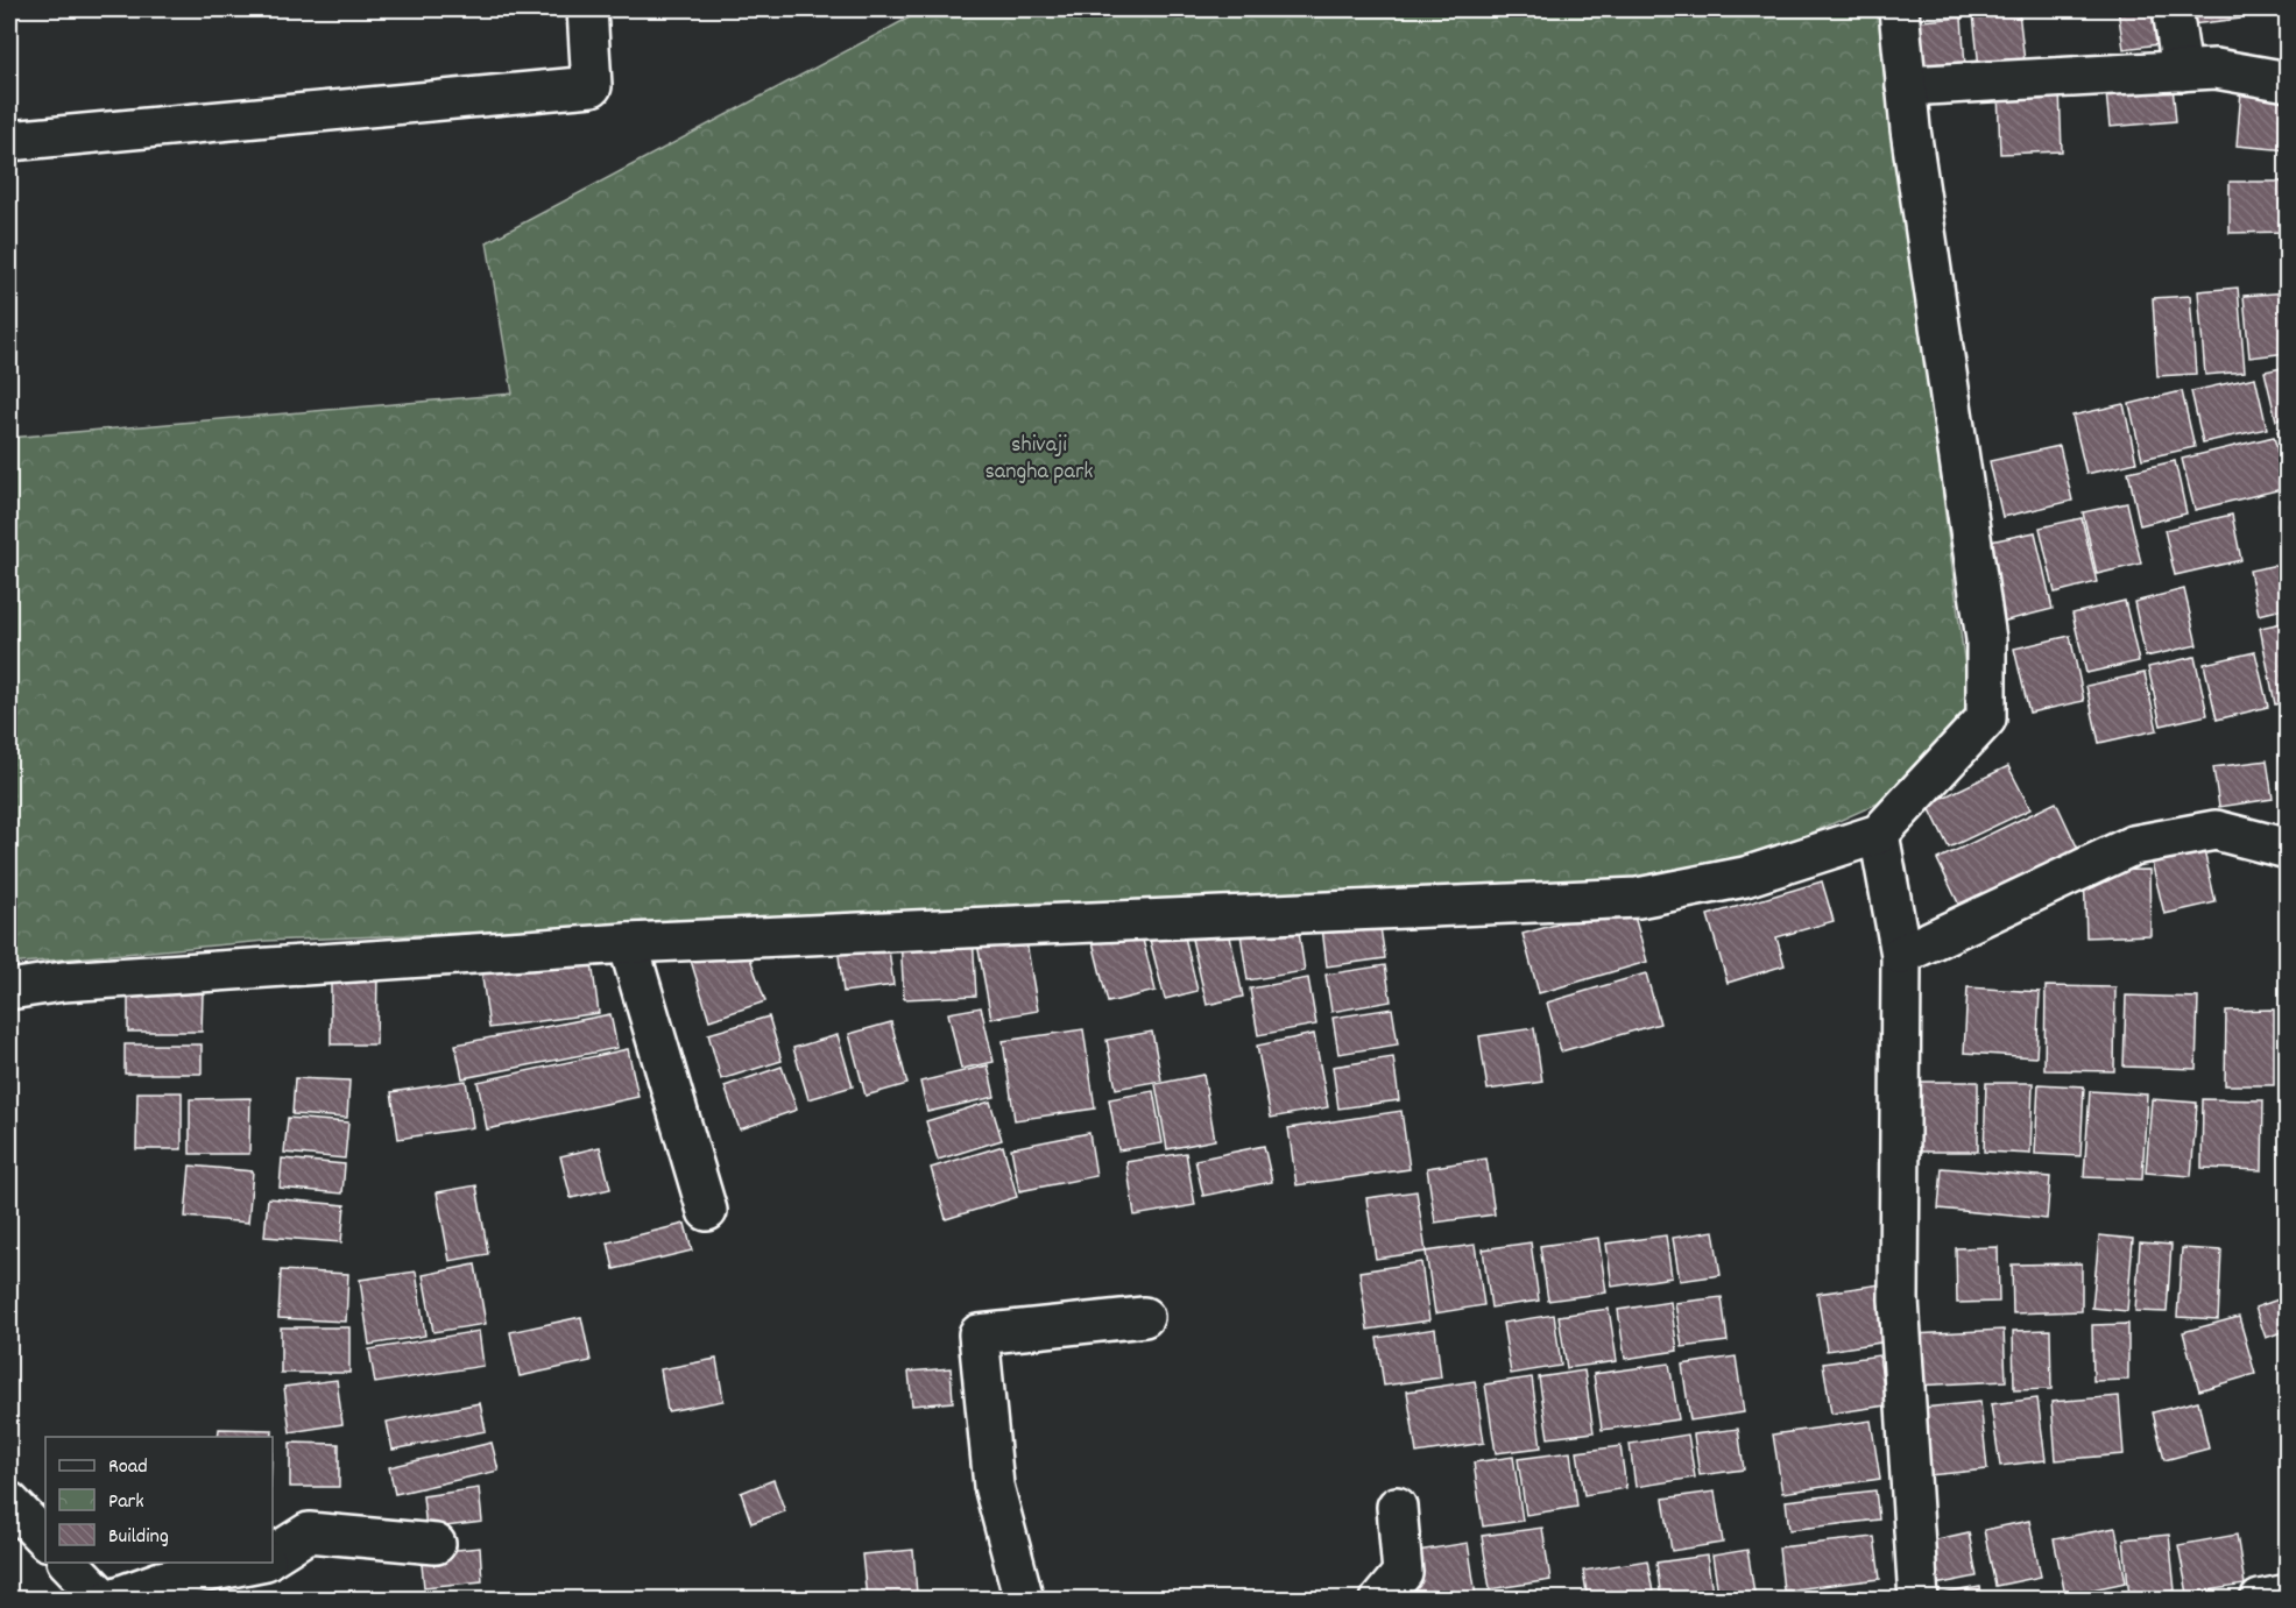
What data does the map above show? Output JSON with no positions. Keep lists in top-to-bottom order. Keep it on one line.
{"parks":["shivaji sangha park"],"legend":["Road","Park","Building"]}
